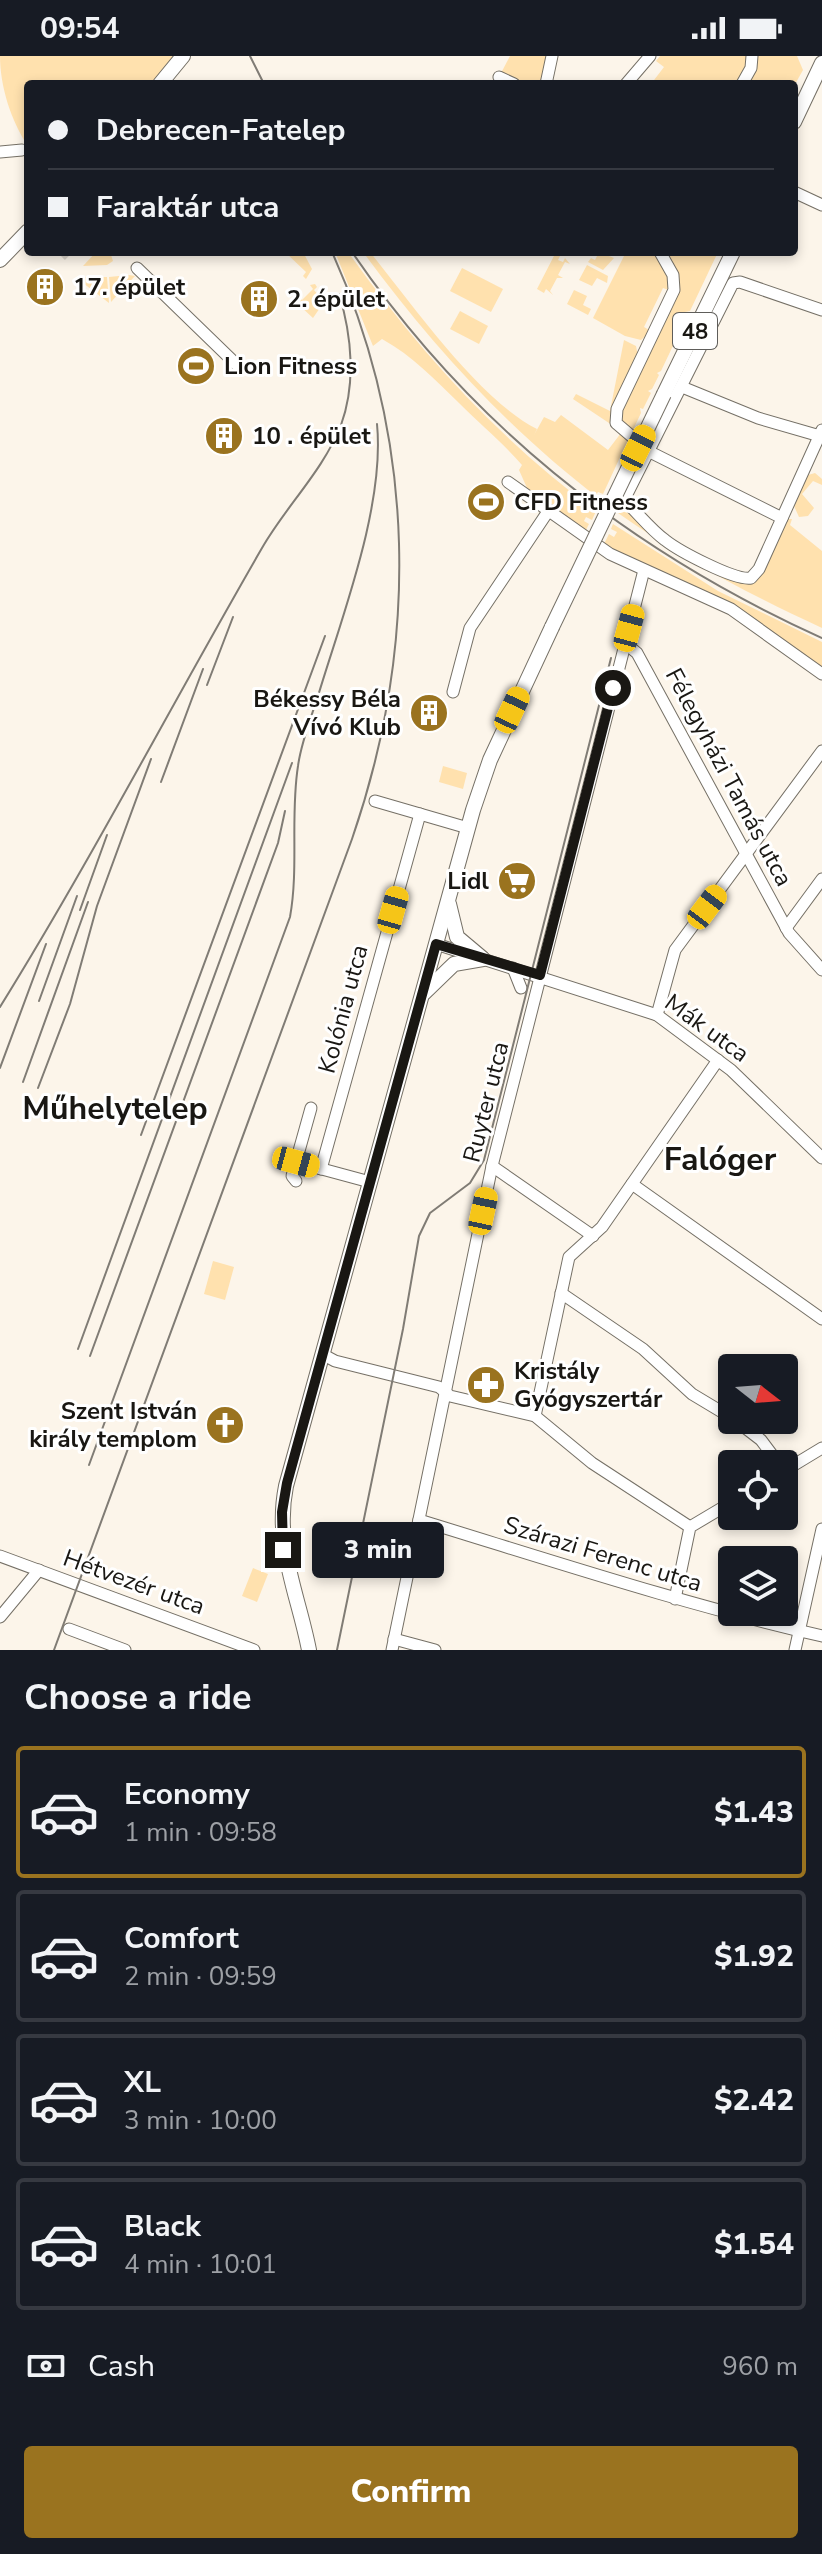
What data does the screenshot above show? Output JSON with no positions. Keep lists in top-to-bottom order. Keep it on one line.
{"streets":{"main road":["48"],"street":["Félegyházi Tamás utca","Kolónia utca","Mák utca","Ruyter utca","Szárazi Ferenc utca","Hétvezér utca"]},"crossings":[["48","Mák utca"],["Félegyházi Tamás utca","Ruyter utca"],["Mák utca","Ruyter utca"],["Ruyter utca","Szárazi Ferenc utca"]],"districts":["Műhelytelep","Falóger"],"places":{"building":["17. épület","2. épület","10 . épület","Békessy Béla Vívó Klub"],"sports":["Lion Fitness","CFD Fitness"],"supermarket":["Lidl"],"pharmacy":["Kristály Gyógyszertár"],"church":["Szent István király templom"]},"north":"right","page":{"status":"09:54","banner":["Debrecen-Fatelep","Faraktár utca"],"bubble":"3 min","heading":"Choose a ride","list":[{"name":"Economy","note":"1 min · 09:58","value":"$1.43"},{"name":"Comfort","note":"2 min · 09:59","value":"$1.92"},{"name":"XL","note":"3 min · 10:00","value":"$2.42"},{"name":"Black","note":"4 min · 10:01","value":"$1.54"}],"pay":["Cash","960 m"],"buttons":"Confirm"}}
